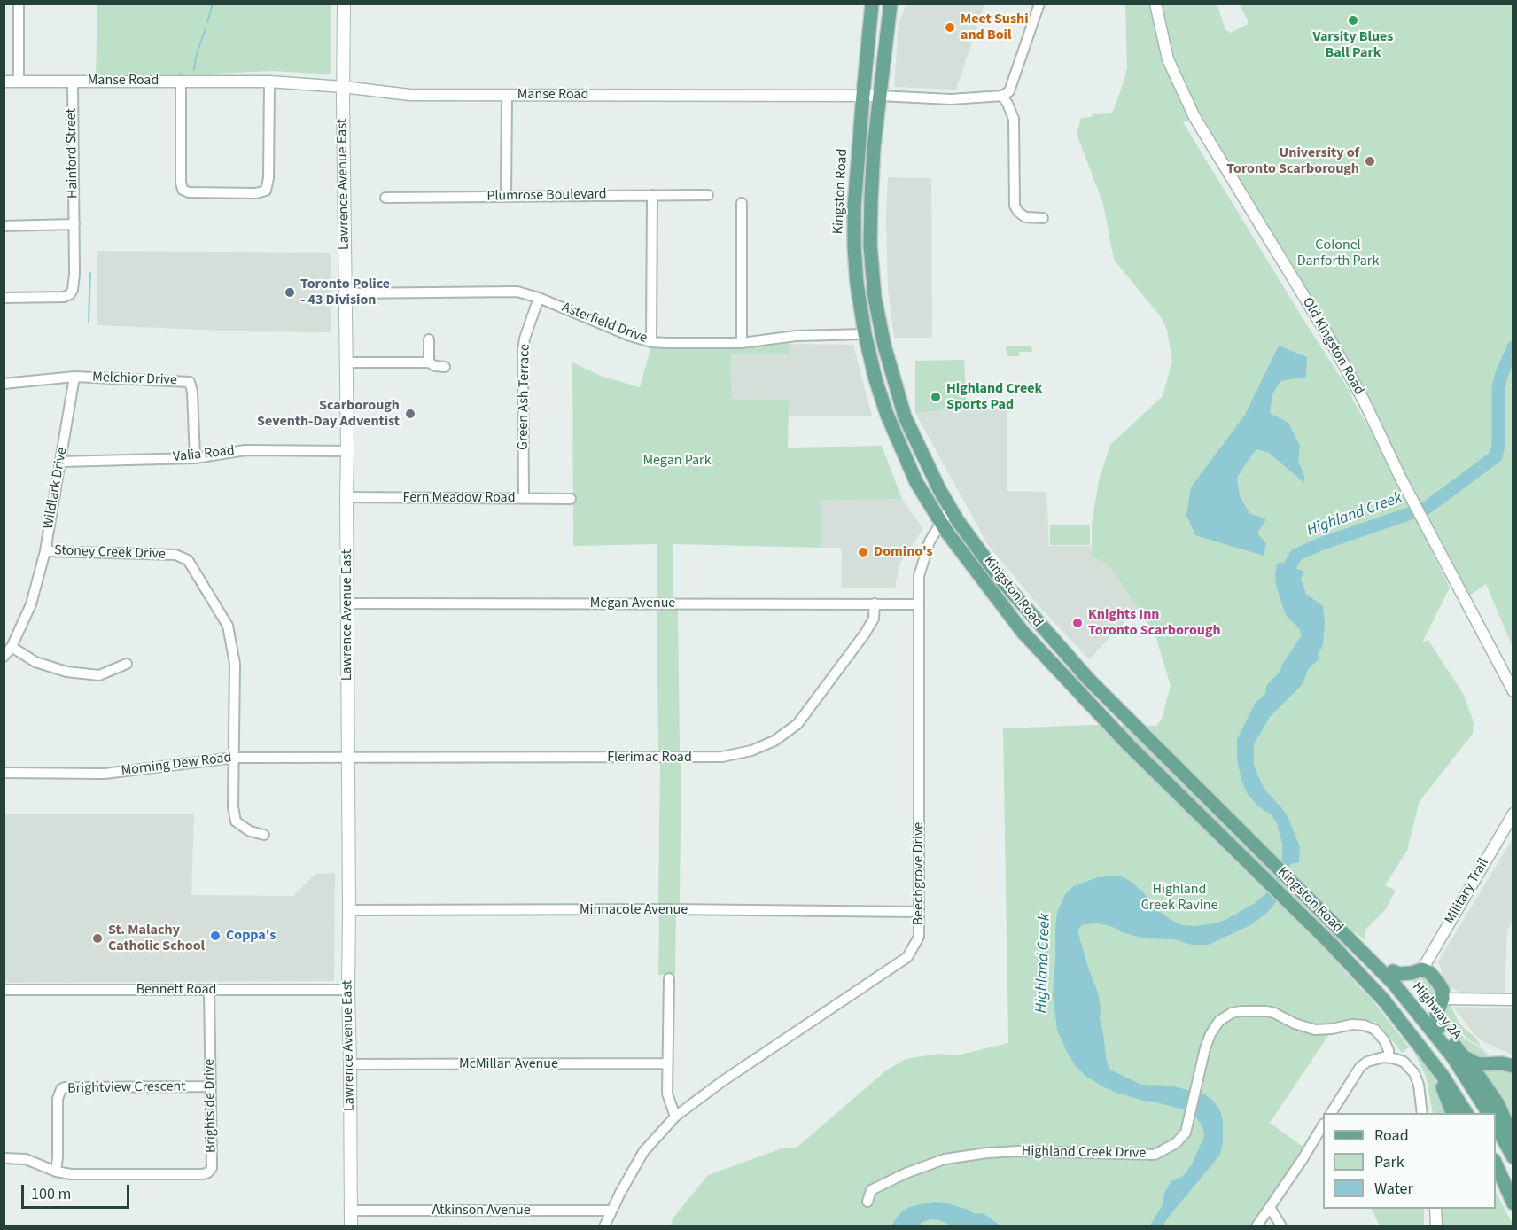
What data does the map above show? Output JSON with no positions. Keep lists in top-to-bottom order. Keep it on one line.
{"streets":{"main road":["Lawrence Avenue East","Kingston Road","Highway 2A"],"street":["Manse Road","Hainford Street","Plumrose Boulevard","Asterfield Drive","Old Kingston Road","Melchior Drive","Green Ash Terrace","Valia Road","Wildlark Drive","Fern Meadow Road","Stoney Creek Drive","Megan Avenue","Flerimac Road","Morning Dew Road","Beechgrove Drive","Military Trail","Minnacote Avenue","Bennett Road","McMillan Avenue","Brightview Crescent","Brightside Drive","Highland Creek Drive","Atkinson Avenue"]},"crossings":[["Manse Road","Hainford Street"],["Manse Road","Lawrence Avenue East"],["Manse Road","Kingston Road"],["Lawrence Avenue East","Asterfield Drive"],["Lawrence Avenue East","Valia Road"],["Lawrence Avenue East","Fern Meadow Road"],["Lawrence Avenue East","Megan Avenue"],["Lawrence Avenue East","Flerimac Road"],["Lawrence Avenue East","Morning Dew Road"],["Lawrence Avenue East","Minnacote Avenue"],["Lawrence Avenue East","Bennett Road"],["Lawrence Avenue East","McMillan Avenue"],["Lawrence Avenue East","Atkinson Avenue"],["Kingston Road","Asterfield Drive"],["Kingston Road","Beechgrove Drive"],["Kingston Road","Highway 2A"],["Asterfield Drive","Green Ash Terrace"],["Melchior Drive","Valia Road"],["Melchior Drive","Wildlark Drive"],["Green Ash Terrace","Fern Meadow Road"],["Valia Road","Wildlark Drive"],["Wildlark Drive","Stoney Creek Drive"],["Stoney Creek Drive","Morning Dew Road"],["Megan Avenue","Flerimac Road"],["Megan Avenue","Beechgrove Drive"],["Flerimac Road","Morning Dew Road"],["Beechgrove Drive","Minnacote Avenue"],["Beechgrove Drive","Atkinson Avenue"],["Bennett Road","Brightside Drive"],["Brightview Crescent","Brightside Drive"]],"water":["Highland Creek"],"parks":["Colonel Danforth Park","Megan Park","Highland Creek Ravine"],"places":["Varsity Blues Ball Park","Meet Sushi and Boil","University of Toronto Scarborough","Toronto Police - 43 Division","Highland Creek Sports Pad","Scarborough Seventh-Day Adventist","Domino's","Knights Inn Toronto Scarborough","Coppa's","St. Malachy Catholic School"],"legend":["Road","Park","Water"],"scale_bar":"100 m"}
